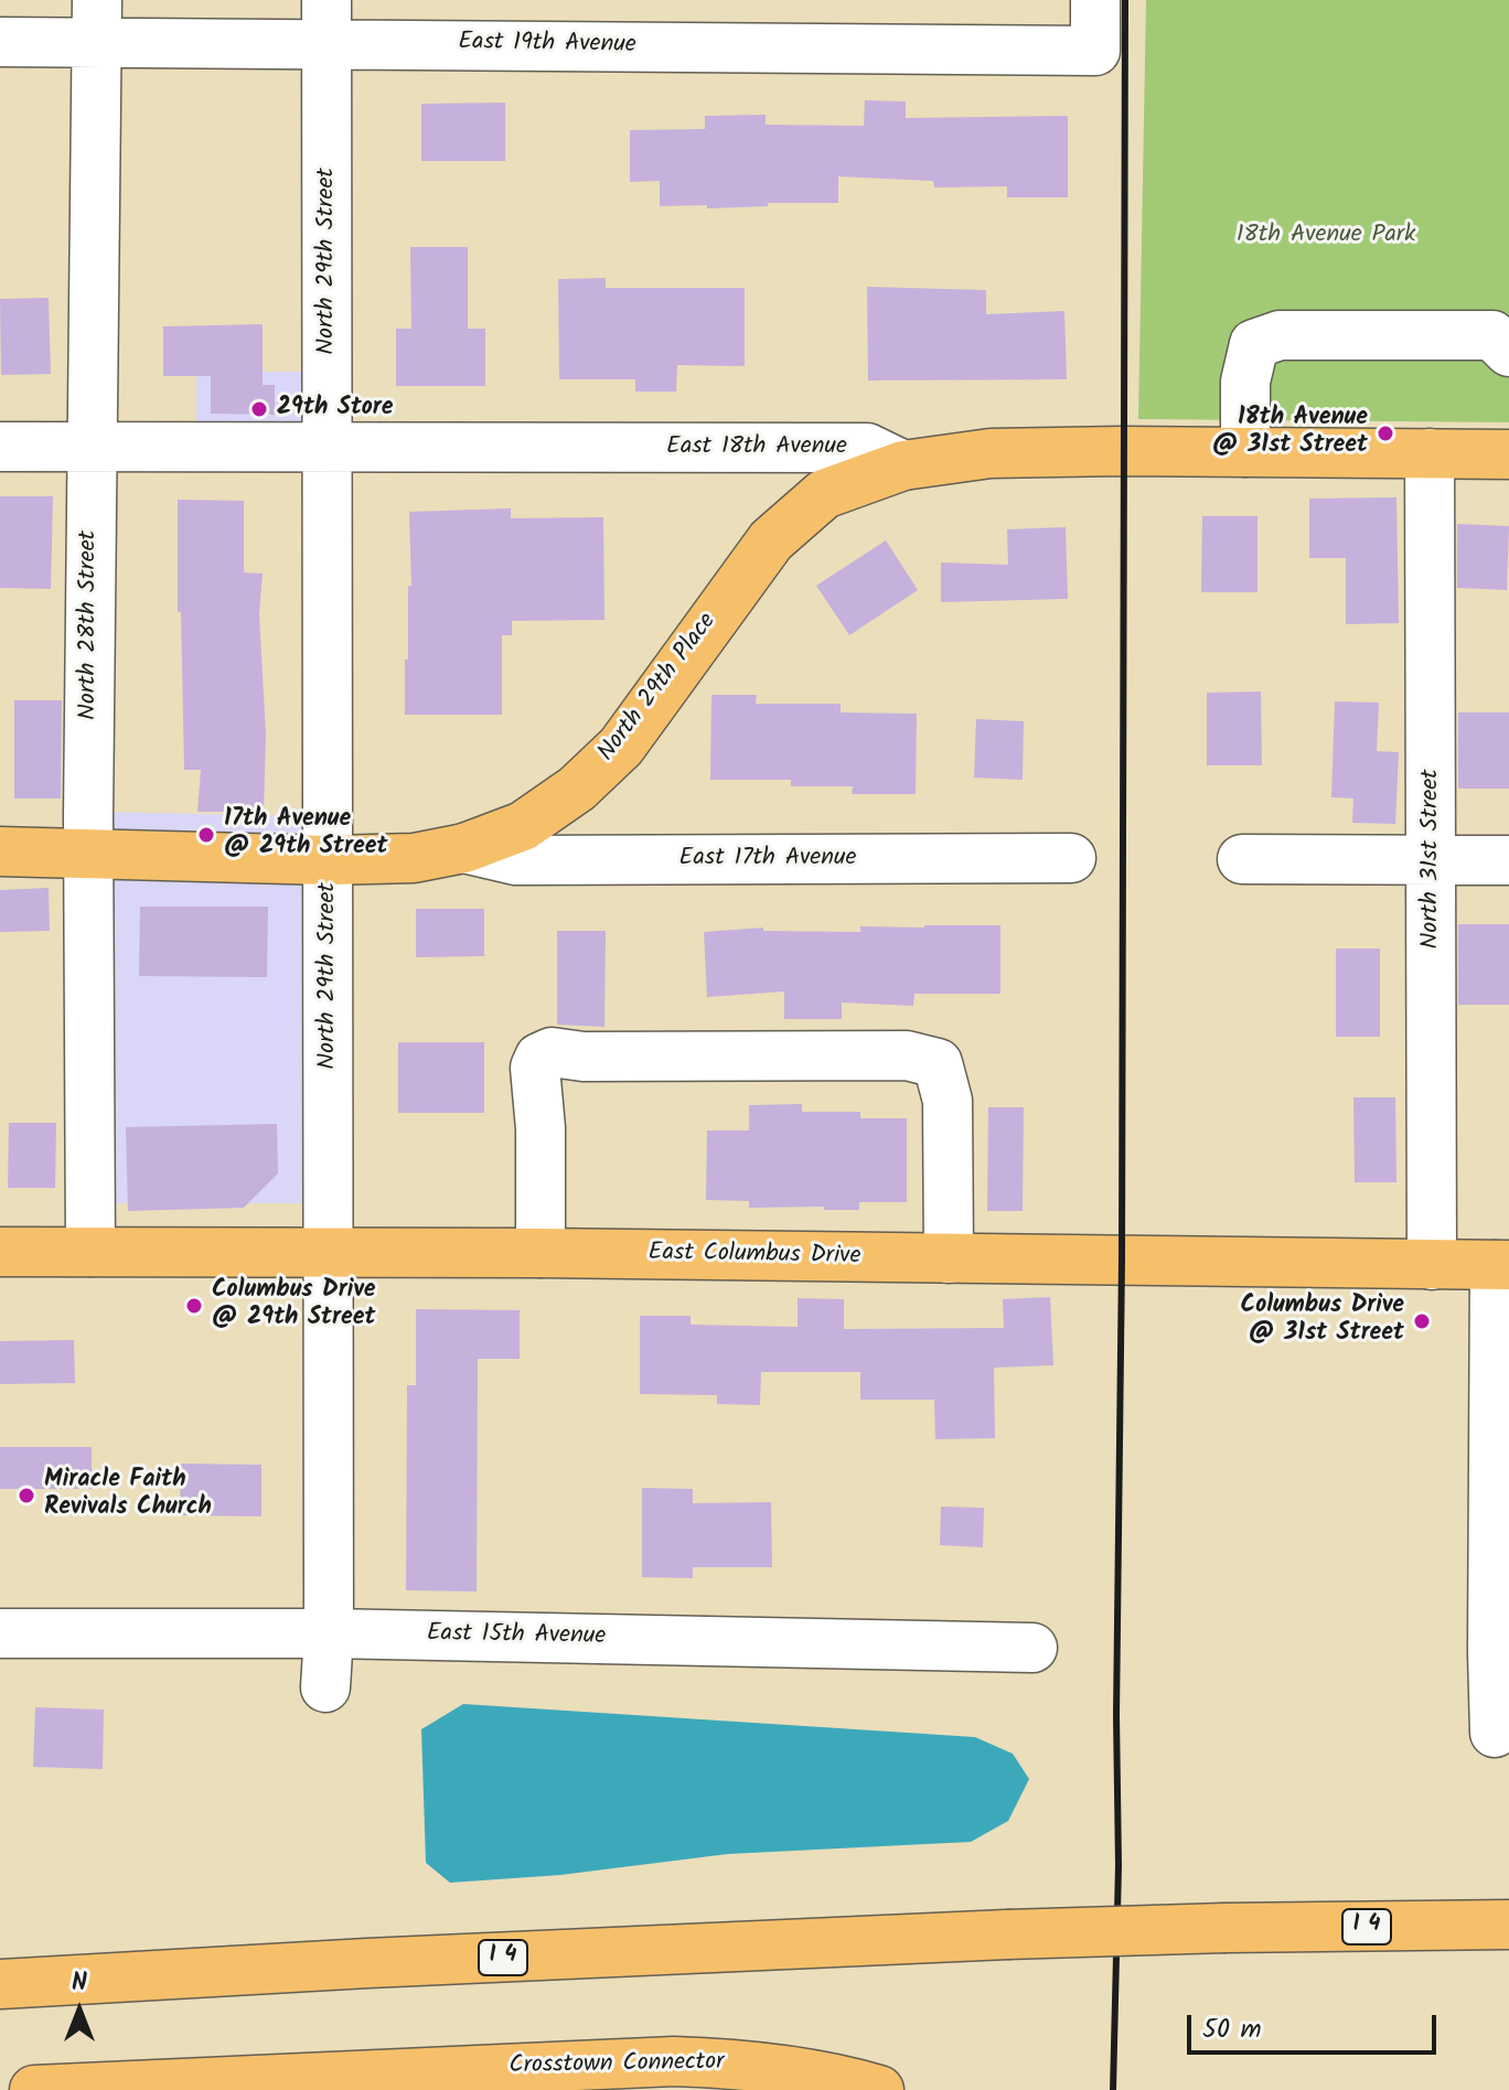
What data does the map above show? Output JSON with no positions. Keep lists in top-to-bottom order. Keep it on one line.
{"streets":{"main road":["North 29th Place","East Columbus Drive","I 4","Crosstown Connector"],"street":["East 19th Avenue","North 29th Street","East 18th Avenue","North 28th Street","East 17th Avenue","North 31st Street","East 15th Avenue"]},"crossings":[["East 19th Avenue","North 29th Street"],["East 19th Avenue","North 28th Street"],["North 29th Street","East 18th Avenue"],["North 29th Street","North 29th Place"],["North 29th Street","East Columbus Drive"],["North 29th Street","East 15th Avenue"],["East 18th Avenue","North 28th Street"],["East 18th Avenue","North 29th Place"],["North 28th Street","East Columbus Drive"],["North 29th Place","East 17th Avenue"],["North 31st Street","East Columbus Drive"]],"parks":["18th Avenue Park"],"places":["29th Store","18th Avenue @ 31st Street","17th Avenue @ 29th Street","Columbus Drive @ 29th Street","Columbus Drive @ 31st Street","Miracle Faith Revivals Church"],"scale_bar":"50 m","north":"top"}
